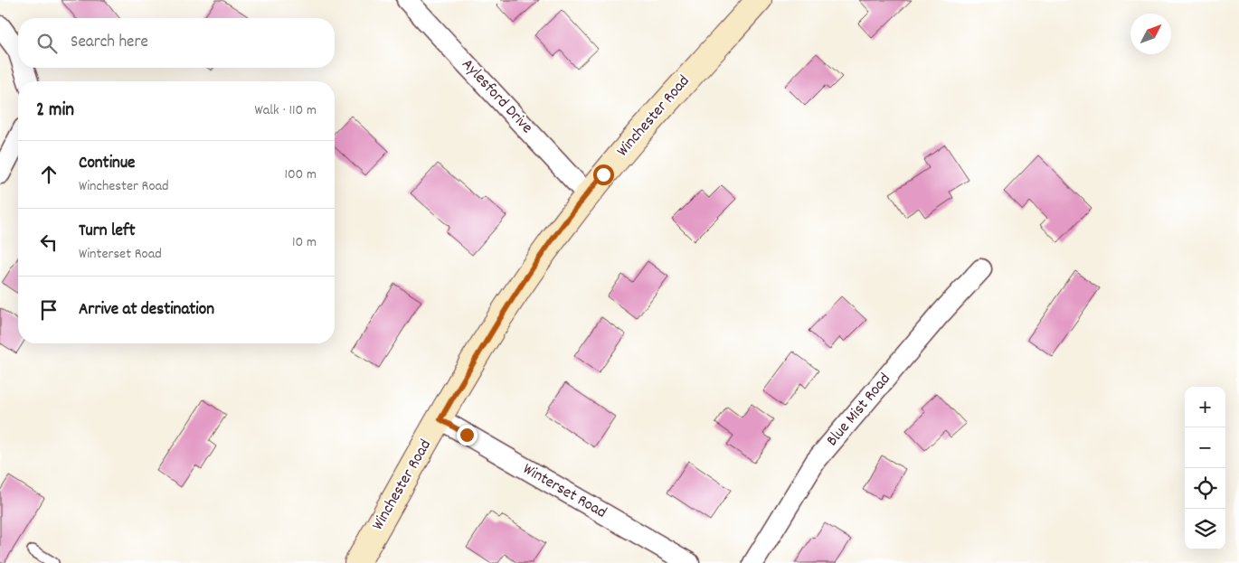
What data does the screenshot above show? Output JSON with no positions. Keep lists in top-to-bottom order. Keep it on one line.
{"streets":{"street":["Aylesford Drive","Winchester Road","Blue Mist Road","Winterset Road"]},"crossings":[["Aylesford Drive","Winchester Road"],["Winchester Road","Winterset Road"]],"north":"top right","page":{"search":"Search here","heading":["2 min","Walk · 110 m"],"list":[["Continue","Winchester Road","100 m"],["Turn left","Winterset Road","10 m"],"Arrive at destination"],"map_buttons":["+","−"]}}
